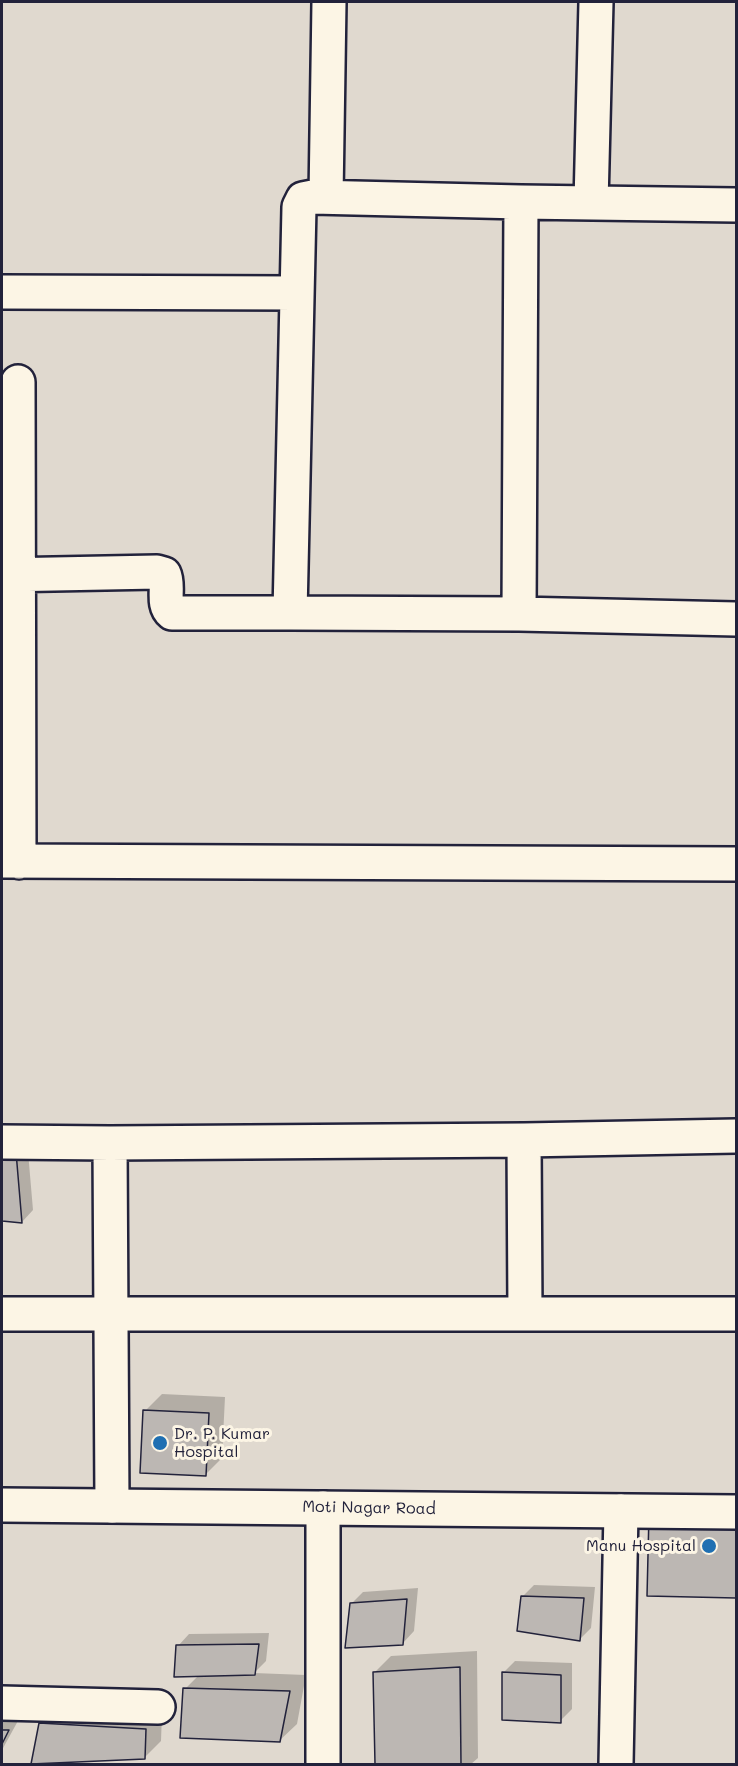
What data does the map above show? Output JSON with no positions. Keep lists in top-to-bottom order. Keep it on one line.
{"streets":{"street":["Moti Nagar Road"]},"places":["Dr. P. Kumar Hospital","Manu Hospital"]}
